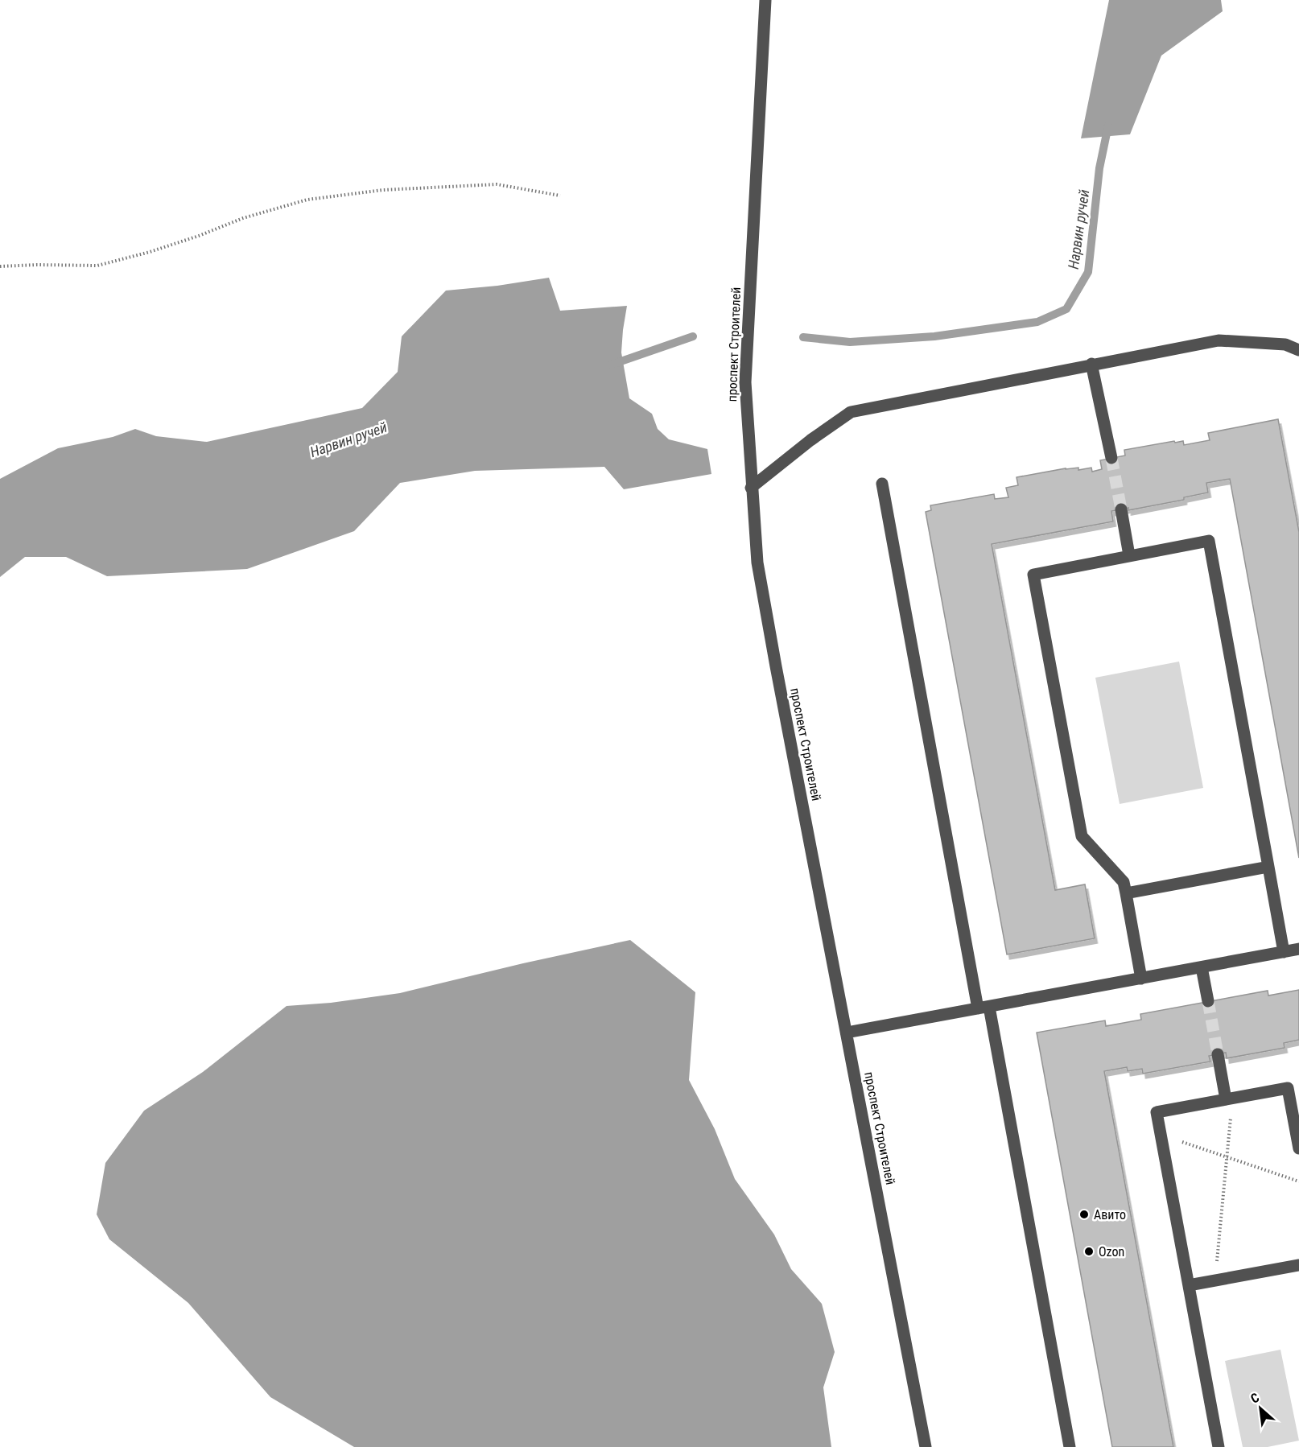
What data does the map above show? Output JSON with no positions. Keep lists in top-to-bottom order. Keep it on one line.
{"streets":{"street":["проспект Строителей"]},"water":["Нарвин ручей"],"places":["Авито","Ozon"],"north":"top left"}
